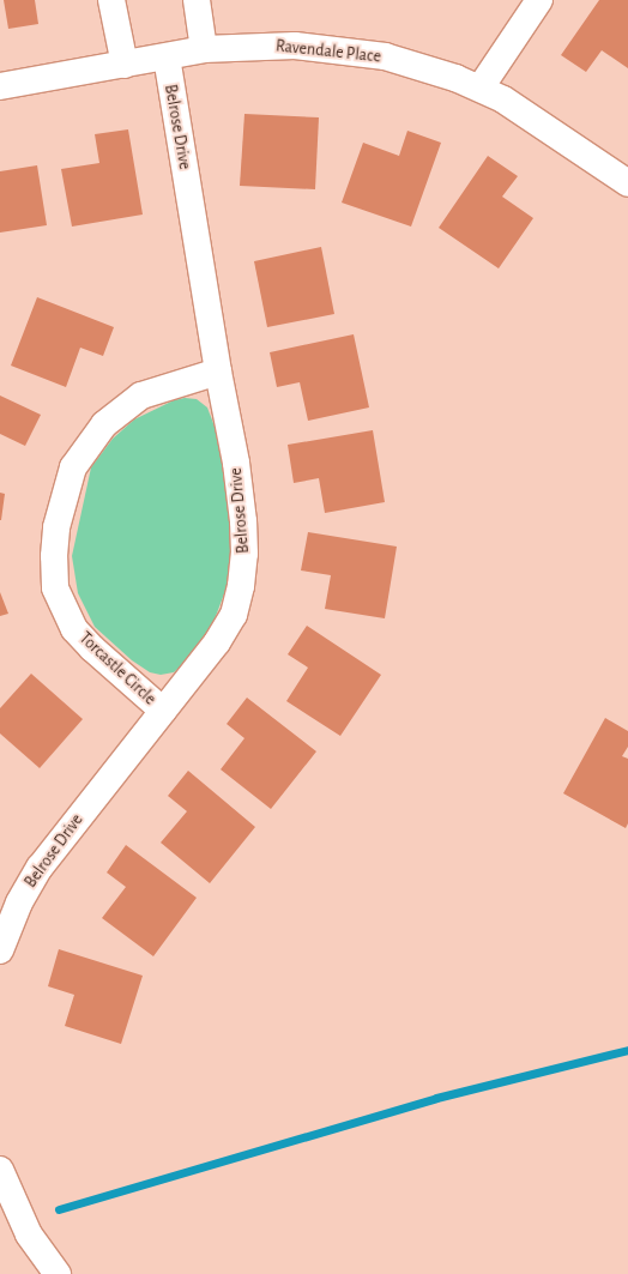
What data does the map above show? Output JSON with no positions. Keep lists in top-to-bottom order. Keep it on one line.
{"streets":{"street":["Ravendale Place","Belrose Drive","Torcastle Circle"]},"crossings":[["Ravendale Place","Belrose Drive"],["Belrose Drive","Torcastle Circle"]]}
